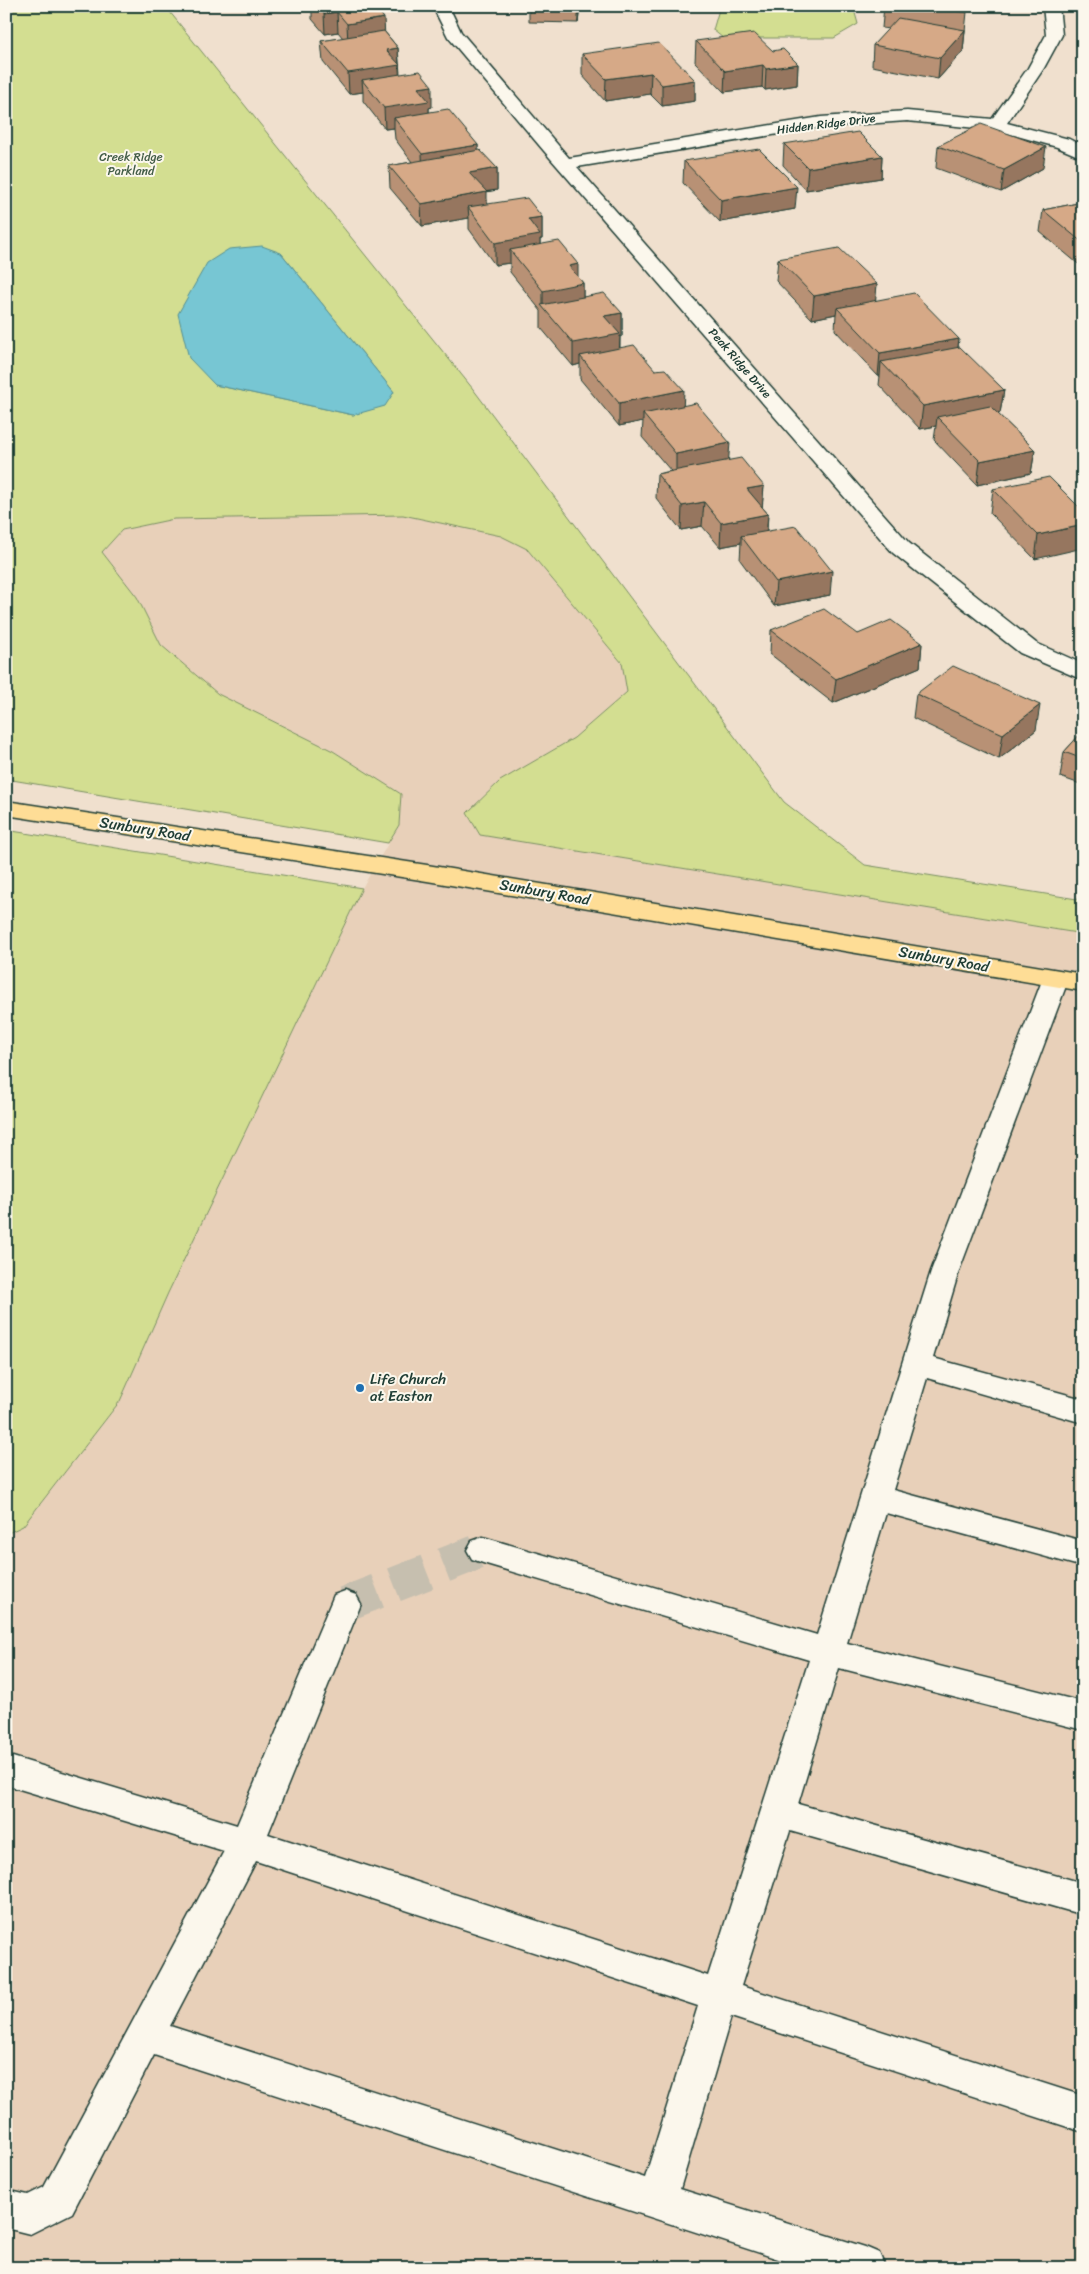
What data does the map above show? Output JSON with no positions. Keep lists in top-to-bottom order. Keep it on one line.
{"streets":{"main road":["Sunbury Road"],"street":["Hidden Ridge Drive","Peak Ridge Drive"]},"crossings":[["Hidden Ridge Drive","Peak Ridge Drive"]],"parks":["Creek Ridge Parkland"],"places":["Life Church at Easton"]}
